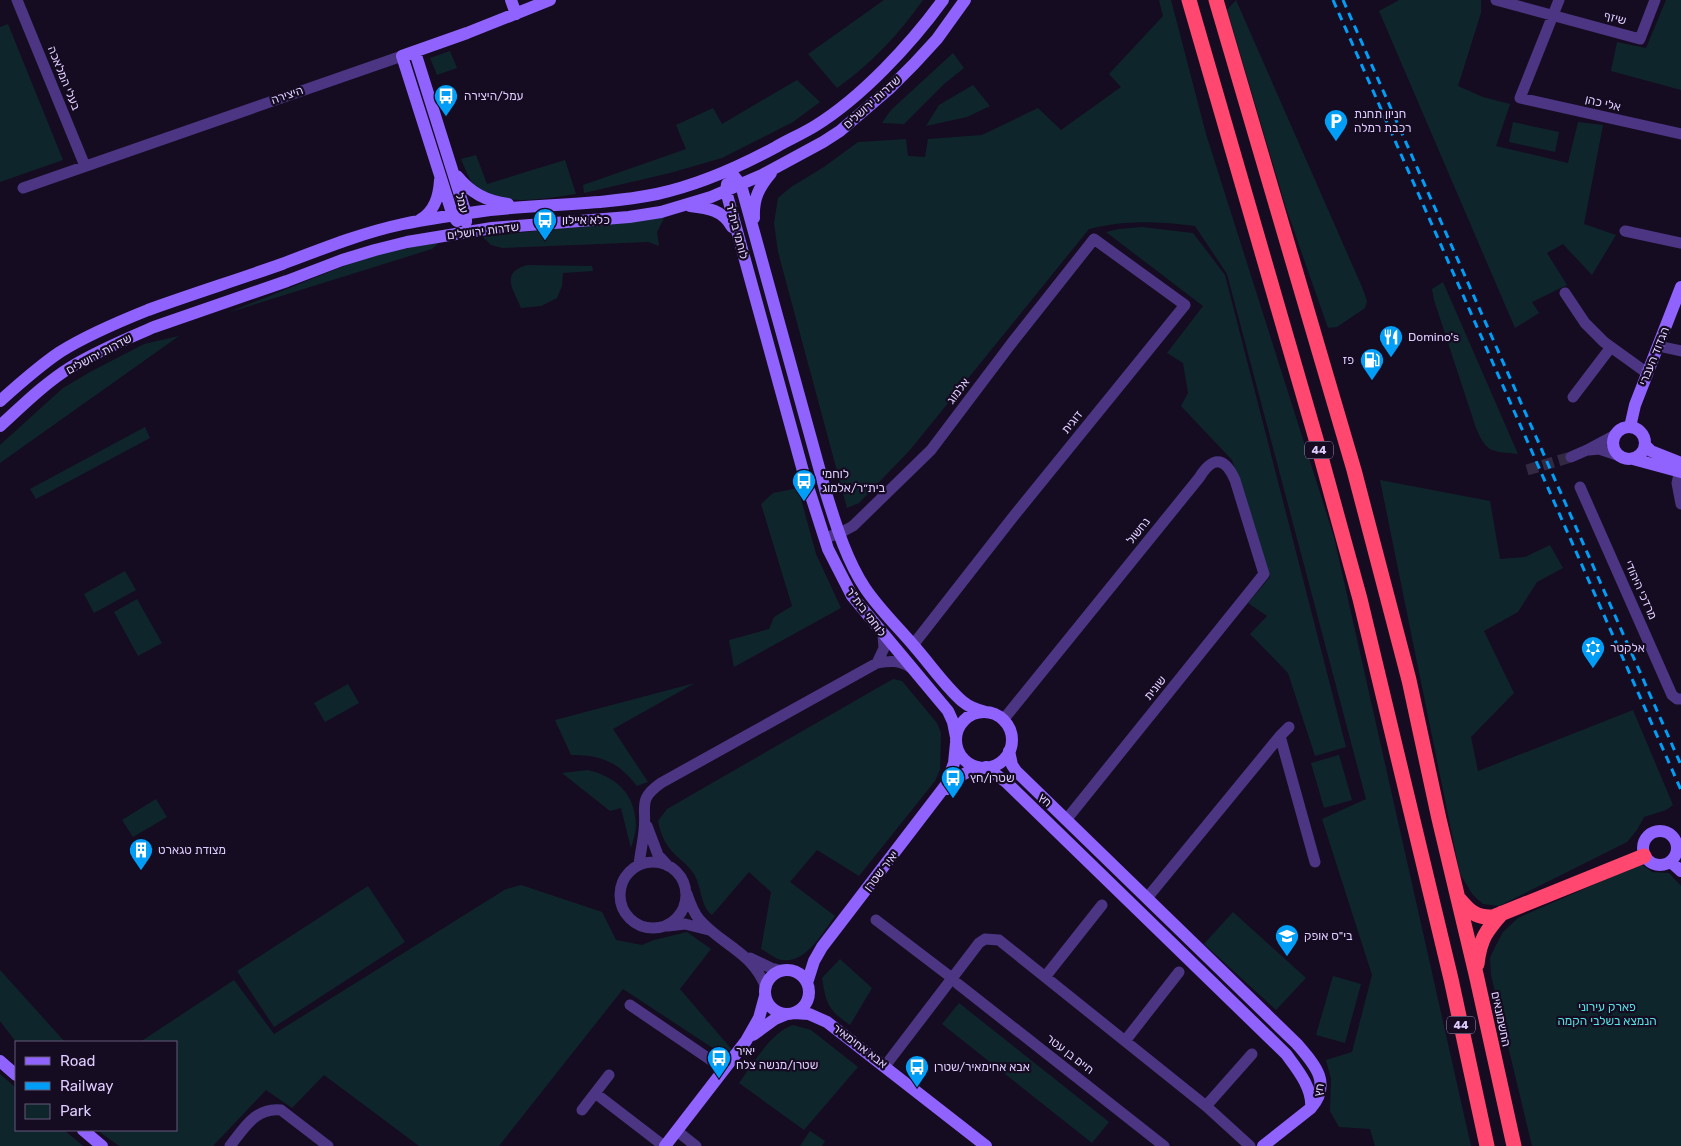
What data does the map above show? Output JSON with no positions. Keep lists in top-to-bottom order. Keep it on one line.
{"streets":{"highway":["44","החשמונאים"],"street":["שיזף","בעלי המלאכה","היצירה","שדרות ירושלים","אלי כהן","עמל","לוחמי בית\"ר","הגדוד העברי","אלמוג","דוגית","נחשול","מרדכי היהודי","שונית","חץ","יאיר שטרן","אבא אחימאיר","חיים בן עטר"]},"crossings":[["שיזף","אלי כהן"],["בעלי המלאכה","היצירה"],["היצירה","עמל"],["שדרות ירושלים","עמל"],["שדרות ירושלים","לוחמי בית\"ר"],["לוחמי בית\"ר","אלמוג"],["לוחמי בית\"ר","דוגית"],["לוחמי בית\"ר","נחשול"],["לוחמי בית\"ר","חץ"],["לוחמי בית\"ר","יאיר שטרן"],["אלמוג","דוגית"],["44","החשמונאים"],["נחשול","שונית"],["נחשול","חץ"],["נחשול","יאיר שטרן"],["שונית","חץ"],["חץ","יאיר שטרן"],["יאיר שטרן","אבא אחימאיר"]],"parks":["פארק עירוני הנמצא בשלבי הקמה"],"places":{"bus stop":["עמל/היצירה","כלא איילון","לוחמי בית״ר/אלמוג","שטרן/חץ","יאיר שטרן/מנשה צלח","אבא אחימאיר/שטרן"],"parking":["חניון תחנת רכבת רמלה"],"restaurant":["Domino's"],"fuel station":["פז"],"synagogue":["אלקטר"],"building":["מצודת טגארט"],"school or university":["בי\"ס אופק"]},"legend":["Road","Railway","Park"]}
